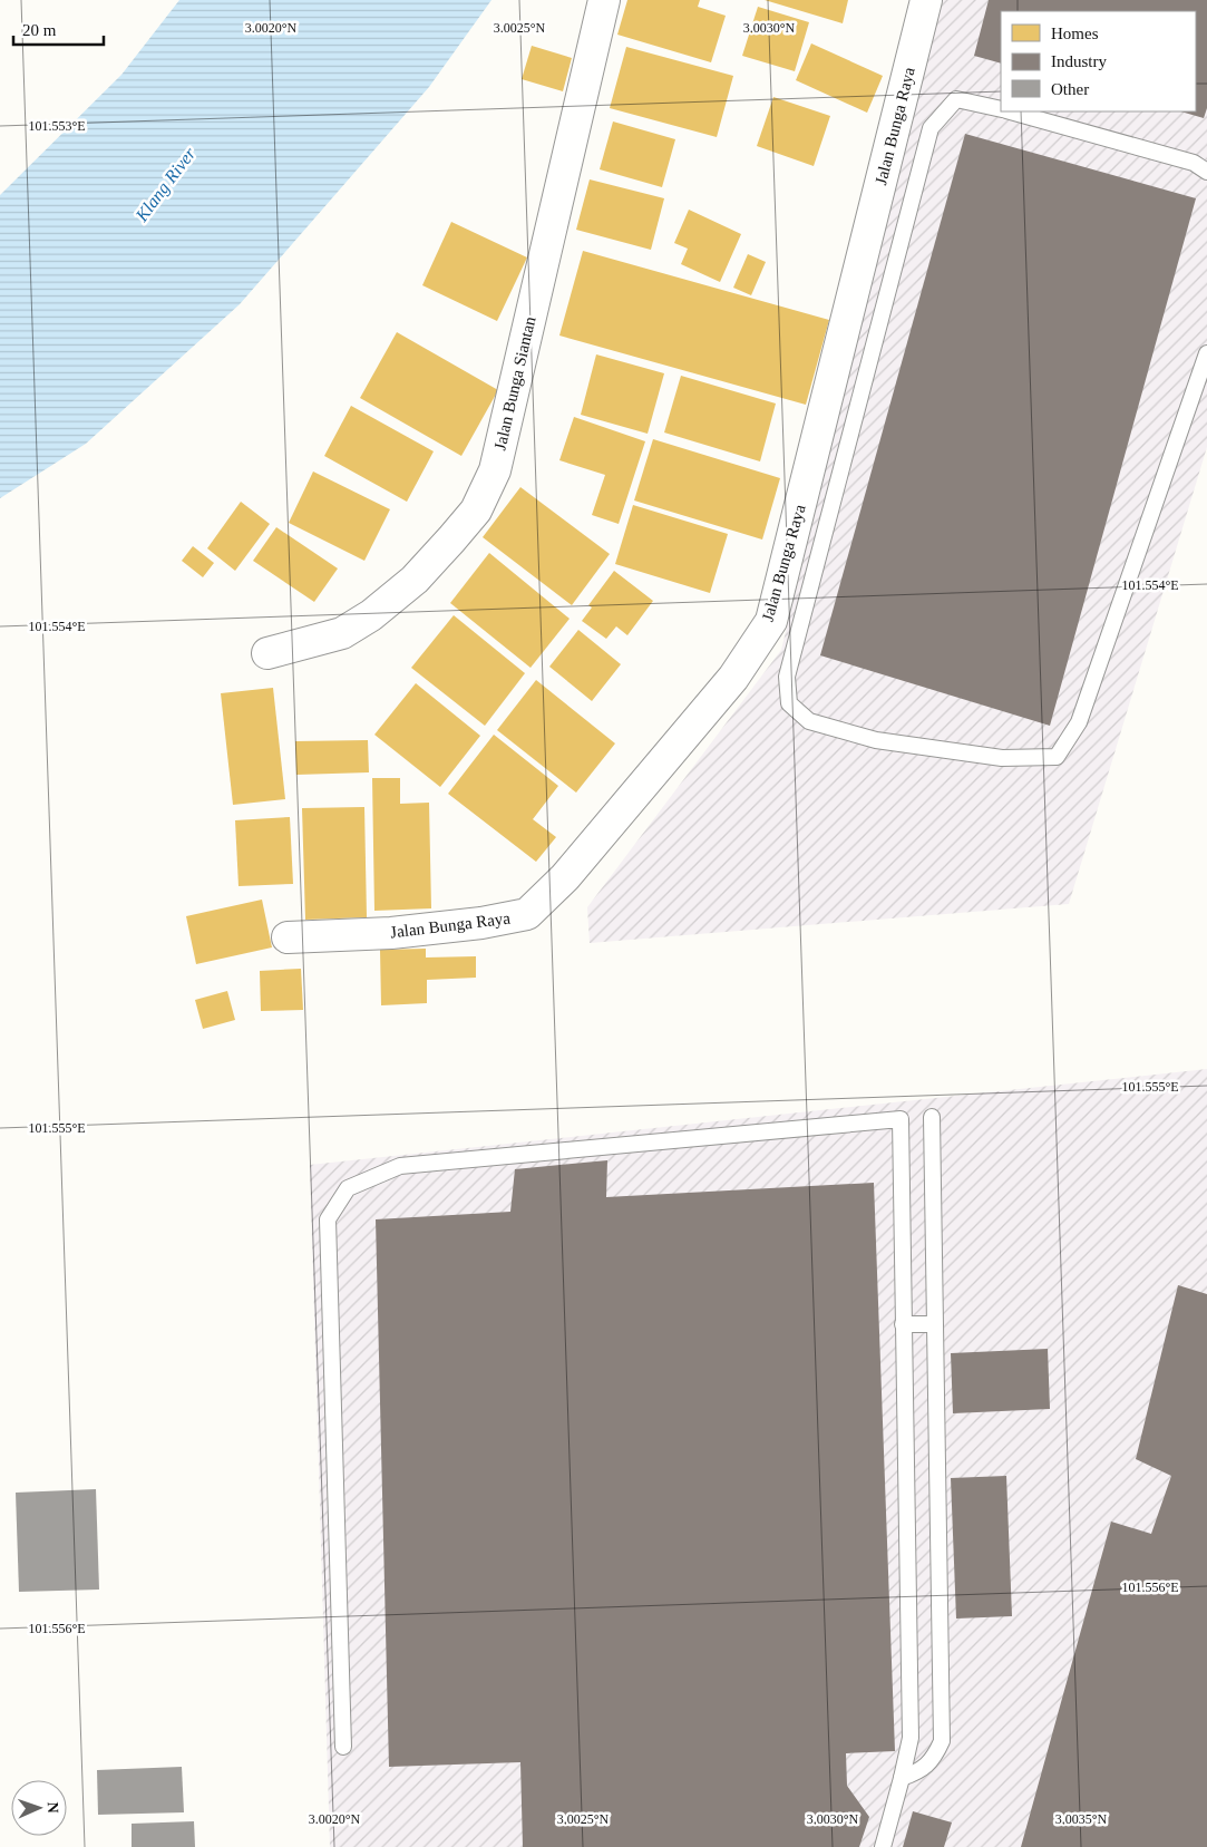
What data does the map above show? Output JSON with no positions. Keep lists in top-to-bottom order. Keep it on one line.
{"streets":{"street":["Jalan Bunga Raya","Jalan Bunga Siantan"]},"water":["Klang River"],"legend":["Homes","Industry","Other"],"scale_bar":"20 m","north":"right","coordinates":["3.0020°N","3.0025°N","3.0030°N","101.553°E","101.554°E","101.555°E","101.556°E","3.0035°N"]}
